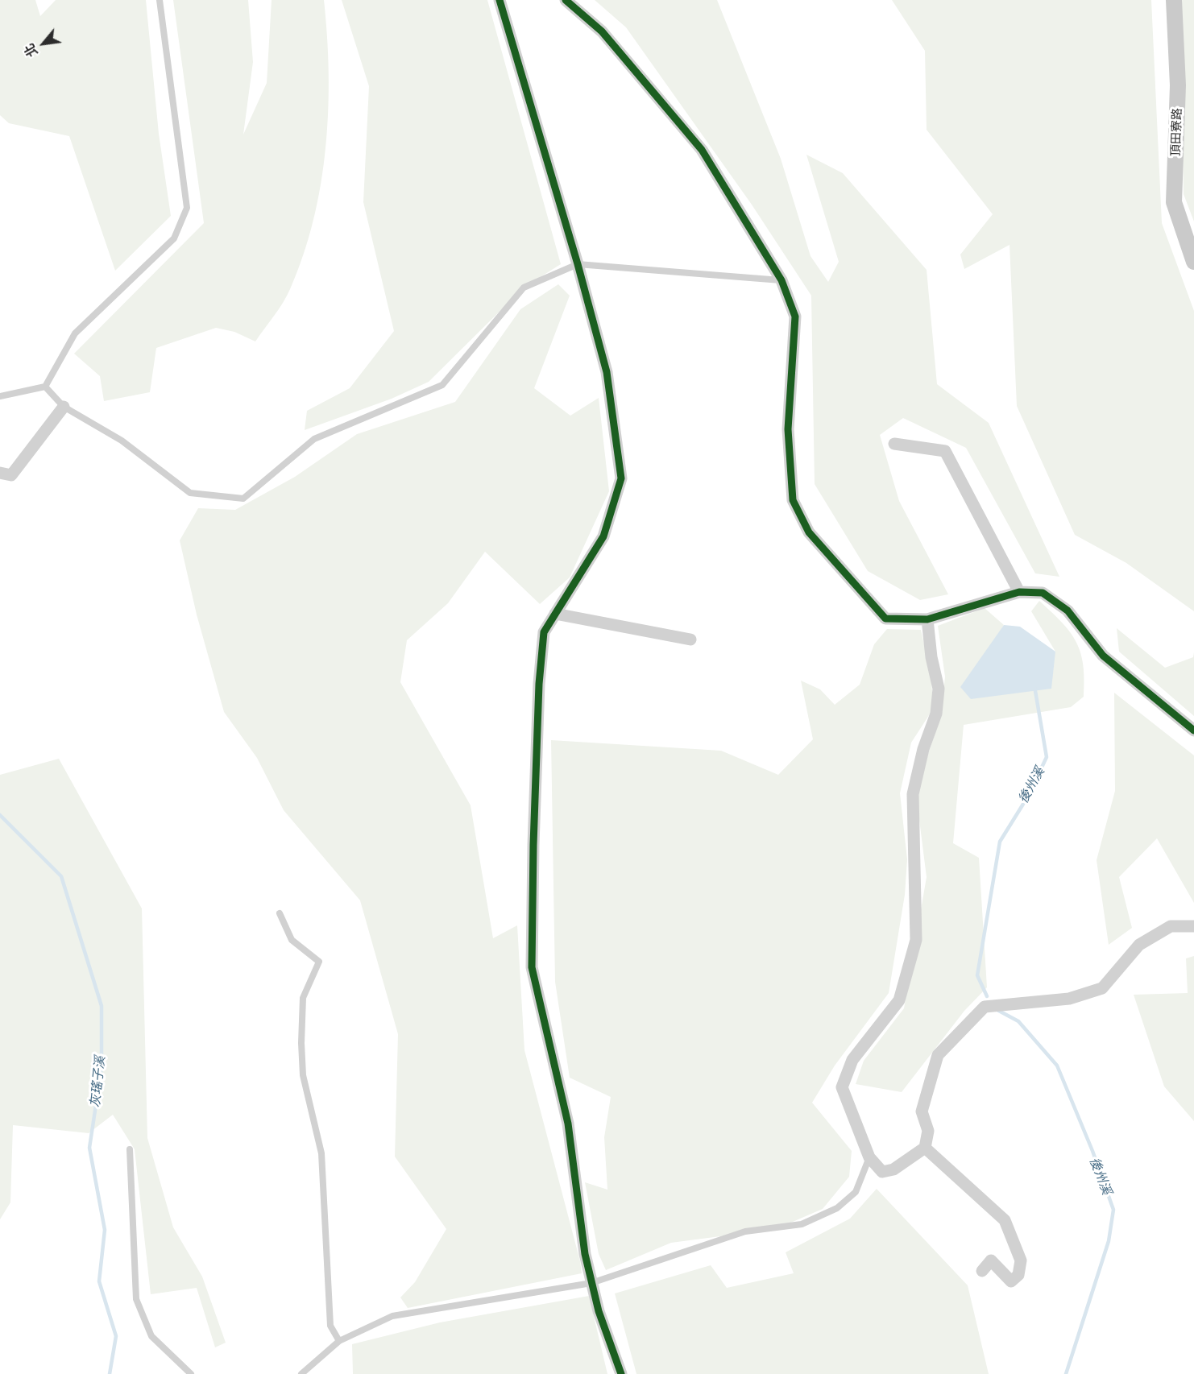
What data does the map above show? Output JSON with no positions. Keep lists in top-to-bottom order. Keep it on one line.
{"streets":{"street":["頂田寮路"]},"water":["後州溪","灰瑤子溪"],"north":"bottom left"}
